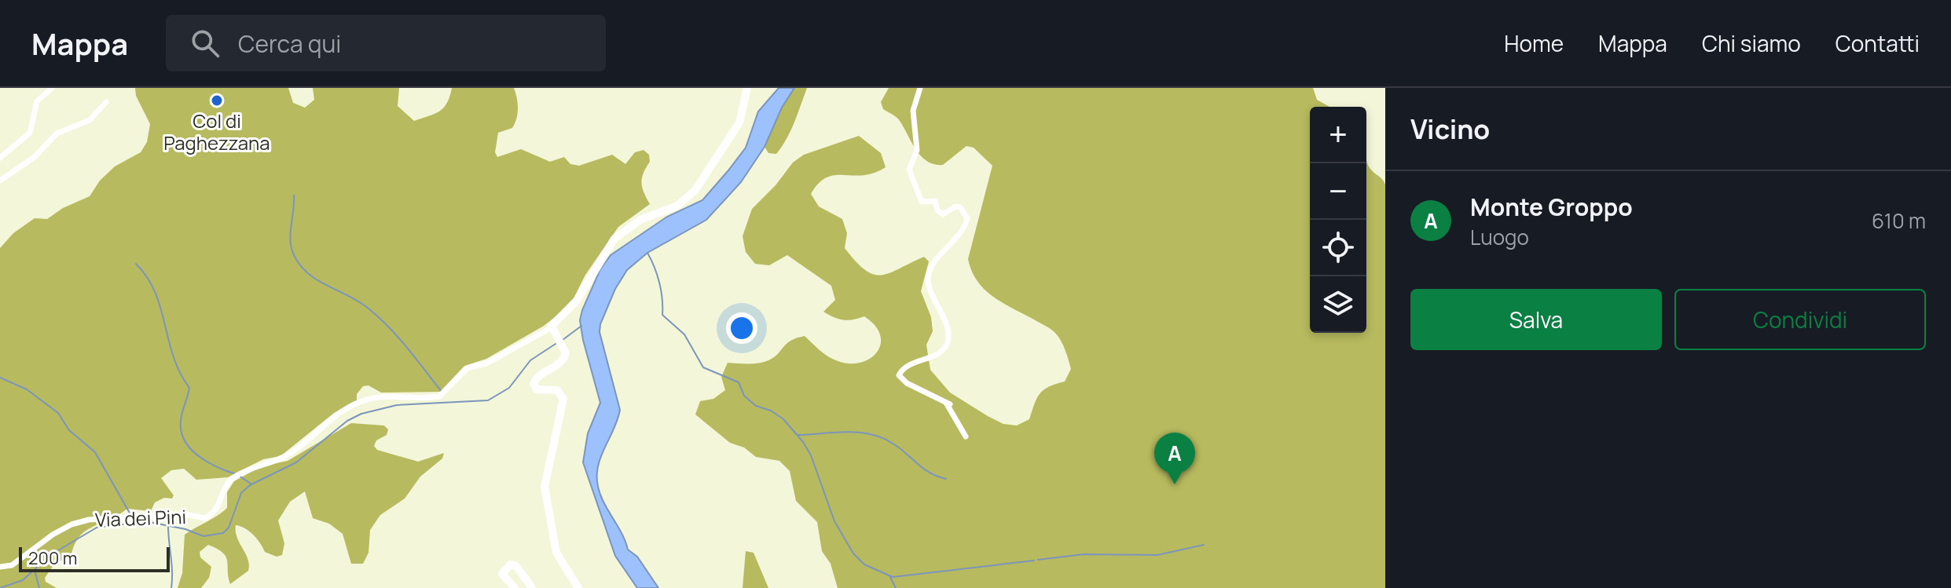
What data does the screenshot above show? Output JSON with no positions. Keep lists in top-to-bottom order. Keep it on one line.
{"streets":{"street":["Via dei Pini"]},"places":["Col di Paghezzana"],"scale_bar":"200 m","page":{"header":"Mappa","search":"Cerca qui","nav":["Home","Mappa","Chi siamo","Contatti"],"heading":"Vicino","map_buttons":["+","−"],"list":[{"mark":"A","name":"Monte Groppo","note":"Luogo","value":"610 m"}],"buttons":["Salva","Condividi"],"pins":"A","scale":"200 m"}}
